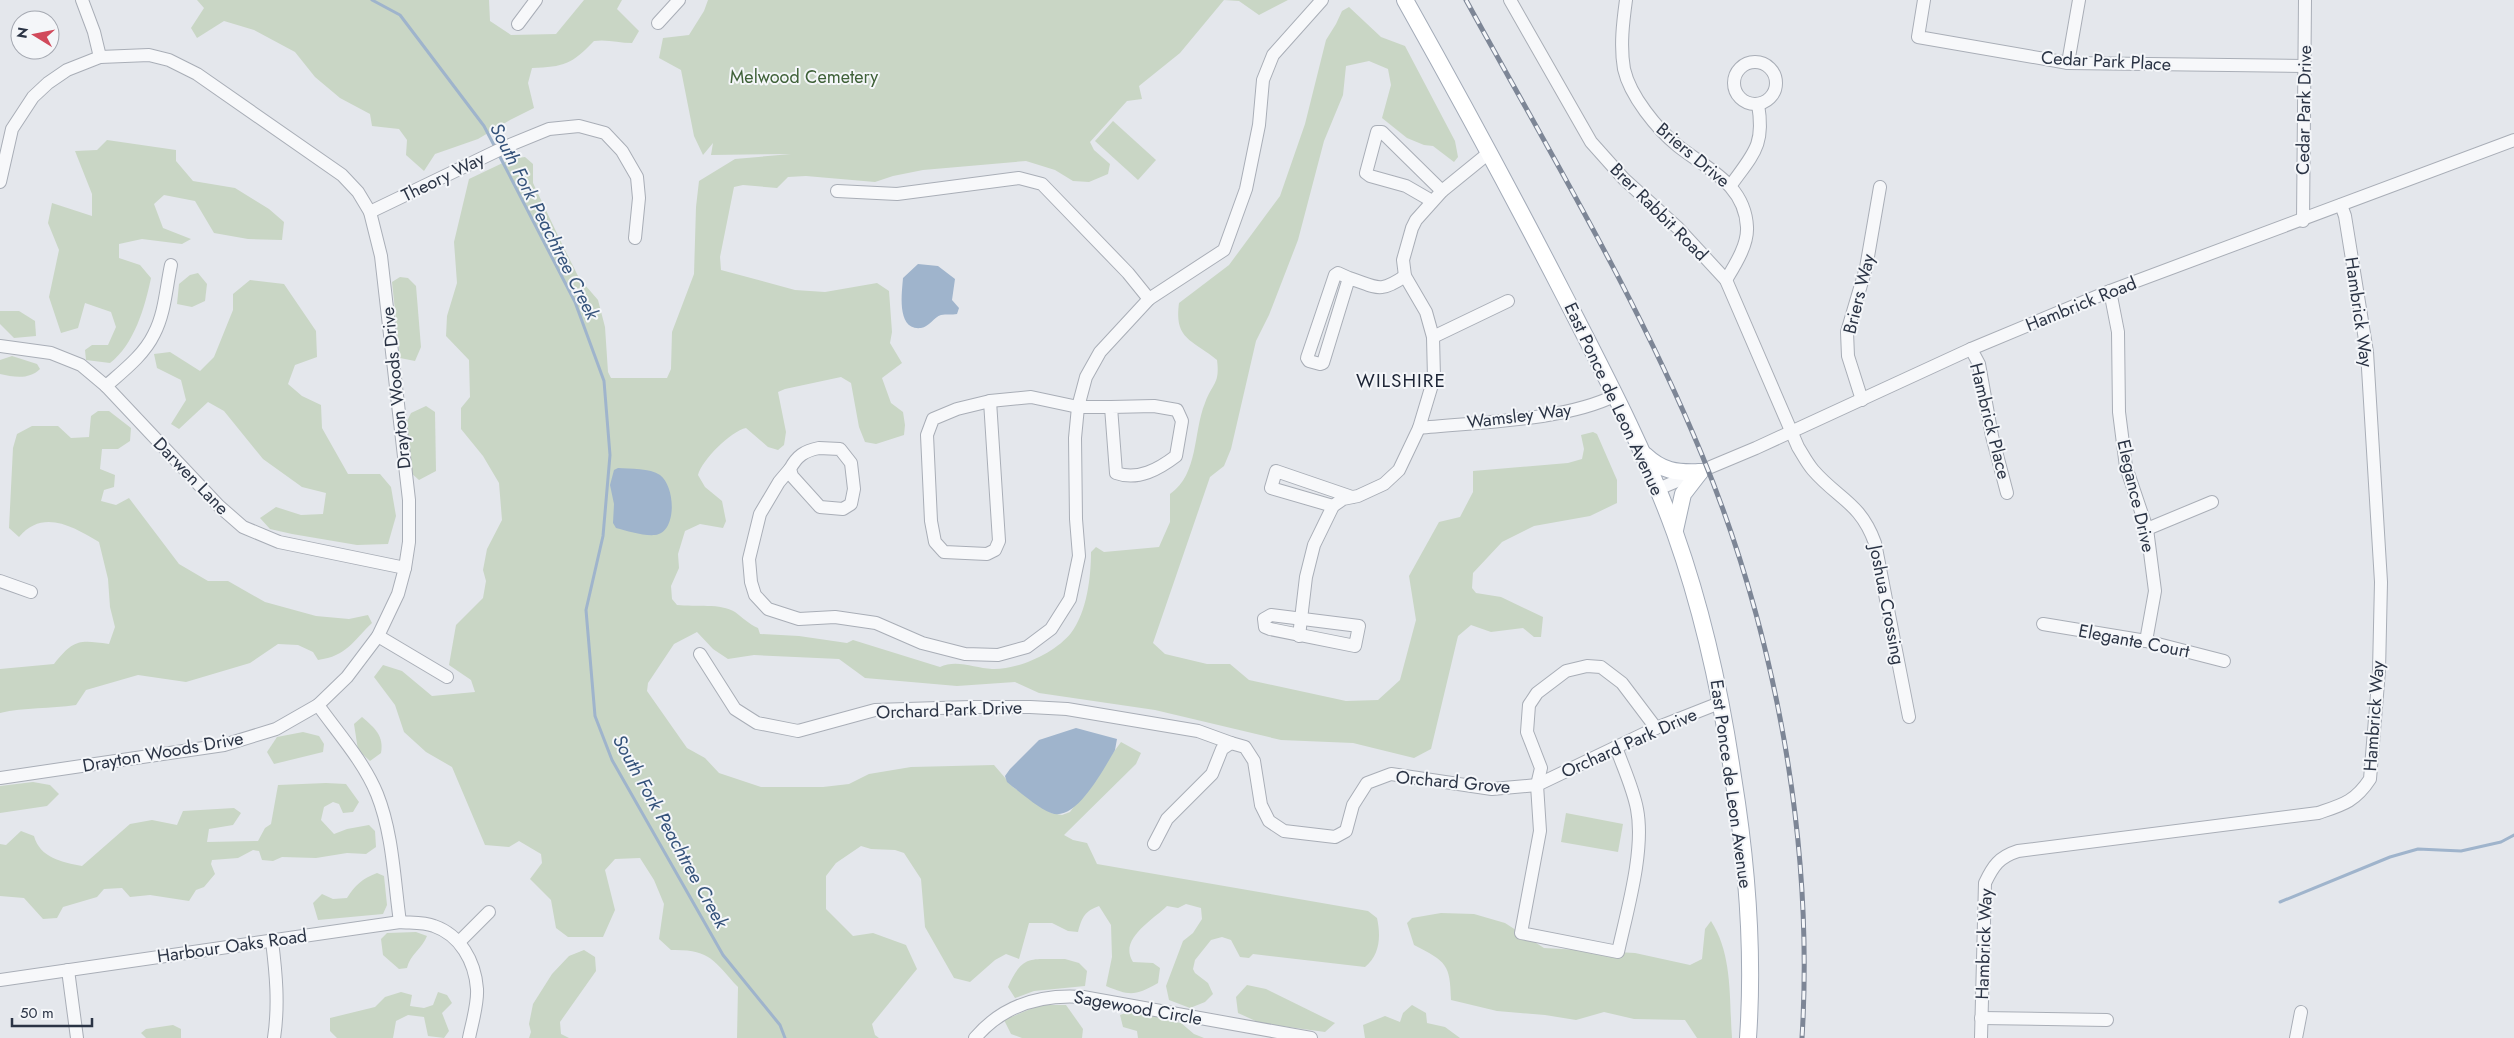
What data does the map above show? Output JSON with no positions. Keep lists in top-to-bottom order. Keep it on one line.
{"streets":{"main road":["East Ponce de Leon Avenue"],"street":["Cedar Park Place","Cedar Park Drive","Briers Drive","Theory Way","Brer Rabbit Road","Briers Way","Hambrick Road","Hambrick Way","Drayton Woods Drive","Wamsley Way","Hambrick Place","Darwen Lane","Elegance Drive","Joshua Crossing","Elegante Court","Orchard Park Drive","Orchard Grove","Harbour Oaks Road","Sagewood Circle"]},"crossings":[["Cedar Park Place","Cedar Park Drive"],["Cedar Park Drive","Hambrick Road"],["Briers Drive","Brer Rabbit Road"],["Theory Way","Drayton Woods Drive"],["Brer Rabbit Road","Hambrick Road"],["Brer Rabbit Road","Joshua Crossing"],["Briers Way","Hambrick Road"],["Hambrick Road","Hambrick Way"],["Hambrick Road","East Ponce de Leon Avenue"],["Hambrick Road","Hambrick Place"],["Hambrick Road","Elegance Drive"],["Hambrick Road","Joshua Crossing"],["Drayton Woods Drive","Darwen Lane"],["East Ponce de Leon Avenue","Wamsley Way"],["East Ponce de Leon Avenue","Orchard Park Drive"],["Elegance Drive","Elegante Court"],["Orchard Park Drive","Orchard Grove"]],"districts":["WILSHIRE"],"water":["South Fork Peachtree Creek"],"parks":["Melwood Cemetery"],"scale_bar":"50 m","north":"left"}
